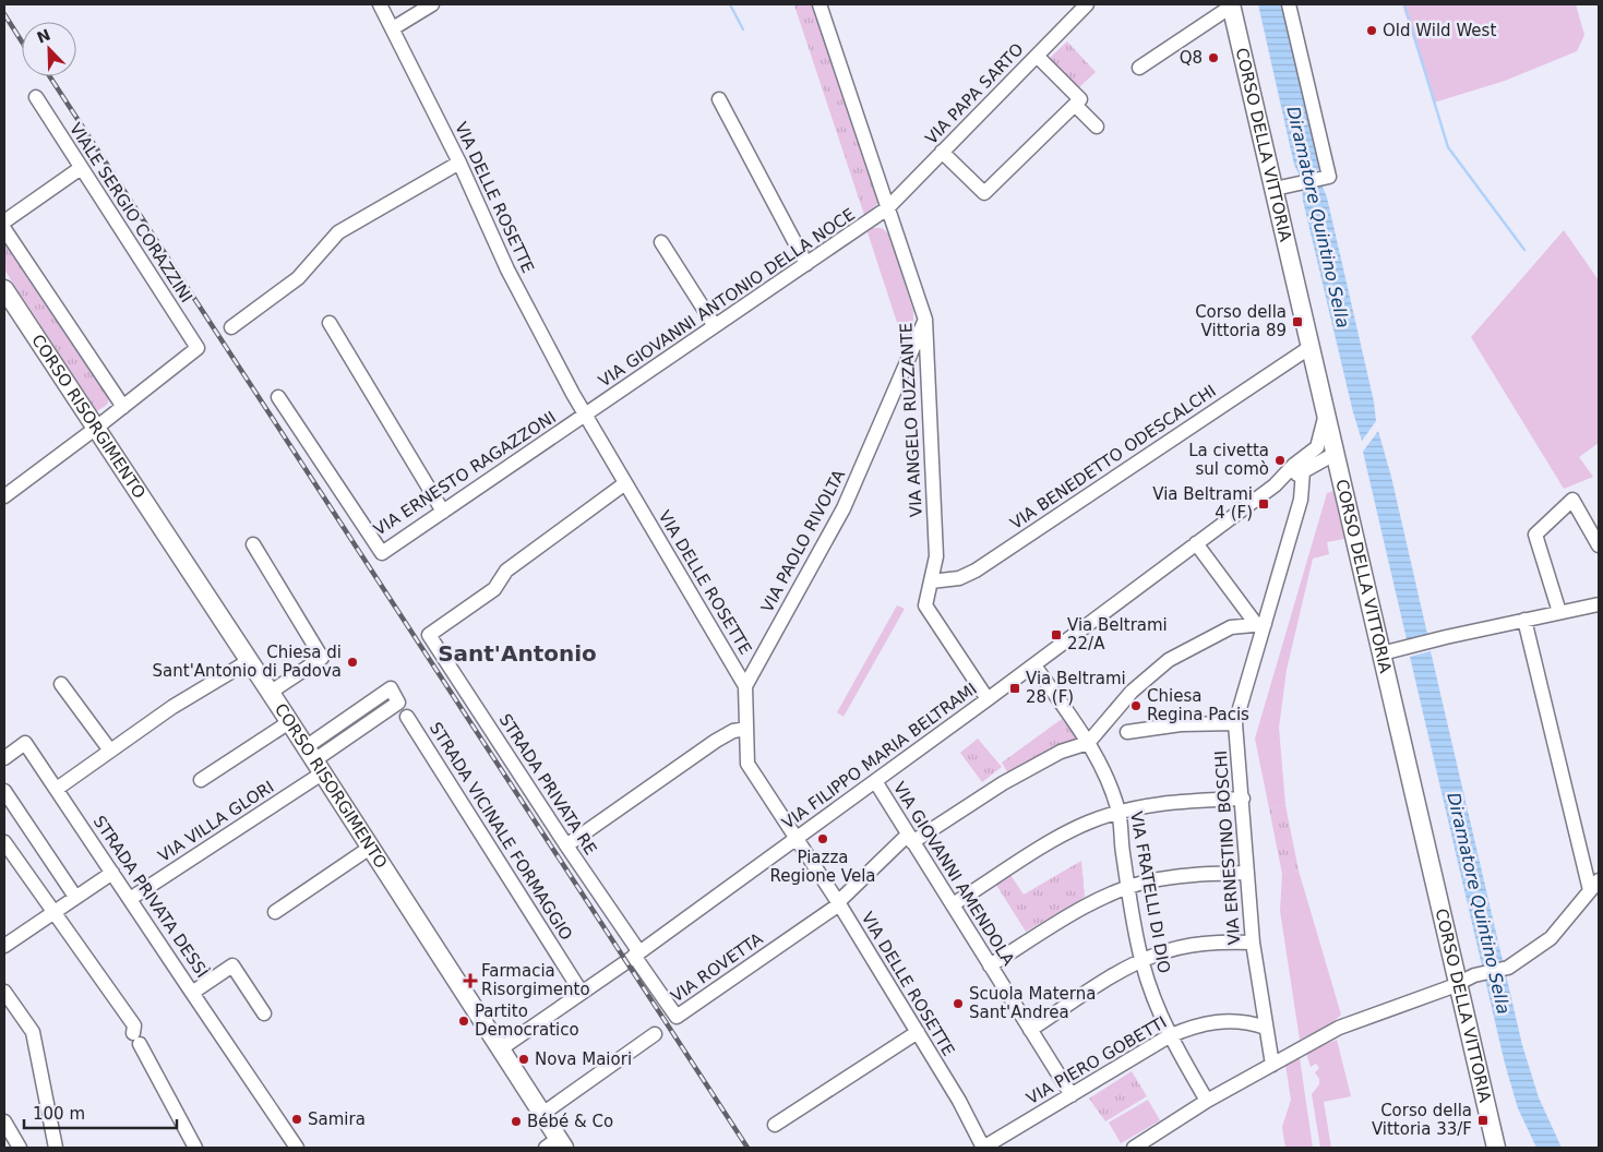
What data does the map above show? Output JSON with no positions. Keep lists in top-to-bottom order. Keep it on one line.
{"streets":{"main road":["CORSO DELLA VITTORIA","CORSO RISORGIMENTO"],"street":["VIA PAPA SARTO","VIA DELLE ROSETTE","VIALE SERGIO CORAZZINI","VIA GIOVANNI ANTONIO DELLA NOCE","VIA ANGELO RUZZANTE","VIA BENEDETTO ODESCALCHI","VIA ERNESTO RAGAZZONI","VIA PAOLO RIVOLTA","VIA FILIPPO MARIA BELTRAMI","STRADA PRIVATA RE","VIA VILLA GLORI","STRADA VICINALE FORMAGGIO","VIA ERNESTINO BOSCHI","VIA GIOVANNI AMENDOLA","VIA FRATELLI DI DIO","STRADA PRIVATA DESSÌ","VIA ROVETTA","VIA PIERO GOBETTI"]},"crossings":[["VIA PAPA SARTO","VIA GIOVANNI ANTONIO DELLA NOCE"],["VIA PAPA SARTO","VIA ANGELO RUZZANTE"],["CORSO DELLA VITTORIA","VIA BENEDETTO ODESCALCHI"],["CORSO DELLA VITTORIA","VIA FILIPPO MARIA BELTRAMI"],["VIA DELLE ROSETTE","VIA GIOVANNI ANTONIO DELLA NOCE"],["VIA DELLE ROSETTE","VIA ERNESTO RAGAZZONI"],["VIA DELLE ROSETTE","VIA PAOLO RIVOLTA"],["VIA DELLE ROSETTE","VIA FILIPPO MARIA BELTRAMI"],["VIA DELLE ROSETTE","STRADA PRIVATA RE"],["VIA DELLE ROSETTE","VIA ROVETTA"],["VIA DELLE ROSETTE","VIA PIERO GOBETTI"],["VIA GIOVANNI ANTONIO DELLA NOCE","VIA ANGELO RUZZANTE"],["VIA GIOVANNI ANTONIO DELLA NOCE","VIA ERNESTO RAGAZZONI"],["CORSO RISORGIMENTO","VIA FILIPPO MARIA BELTRAMI"],["CORSO RISORGIMENTO","VIA VILLA GLORI"],["VIA ANGELO RUZZANTE","VIA BENEDETTO ODESCALCHI"],["VIA ANGELO RUZZANTE","VIA PAOLO RIVOLTA"],["VIA ANGELO RUZZANTE","VIA FILIPPO MARIA BELTRAMI"],["VIA FILIPPO MARIA BELTRAMI","STRADA PRIVATA RE"],["VIA FILIPPO MARIA BELTRAMI","STRADA VICINALE FORMAGGIO"],["VIA FILIPPO MARIA BELTRAMI","VIA ERNESTINO BOSCHI"],["VIA FILIPPO MARIA BELTRAMI","VIA GIOVANNI AMENDOLA"],["VIA FILIPPO MARIA BELTRAMI","VIA FRATELLI DI DIO"],["VIA FILIPPO MARIA BELTRAMI","VIA ROVETTA"],["STRADA PRIVATA RE","VIA ROVETTA"],["VIA VILLA GLORI","STRADA PRIVATA DESSÌ"],["VIA ERNESTINO BOSCHI","VIA PIERO GOBETTI"],["VIA GIOVANNI AMENDOLA","VIA PIERO GOBETTI"],["VIA FRATELLI DI DIO","VIA PIERO GOBETTI"]],"districts":["Sant'Antonio"],"water":["Diramatore Quintino Sella"],"places":{"other":["Old Wild West","Q8","La civetta sul comò","Chiesa di Sant'Antonio di Padova","Chiesa Regina Pacis","Piazza Regione Vela","Scuola Materna Sant'Andrea","Partito Democratico","Nova Maiori","Samira","Bébé & Co"],"transit":["Corso della Vittoria 89","Via Beltrami 4 (F)","Via Beltrami 22/A","Via Beltrami 28 (F)","Corso della Vittoria 33/F"],"health":["Farmacia Risorgimento"]},"scale_bar":"100 m","north":"top left"}
